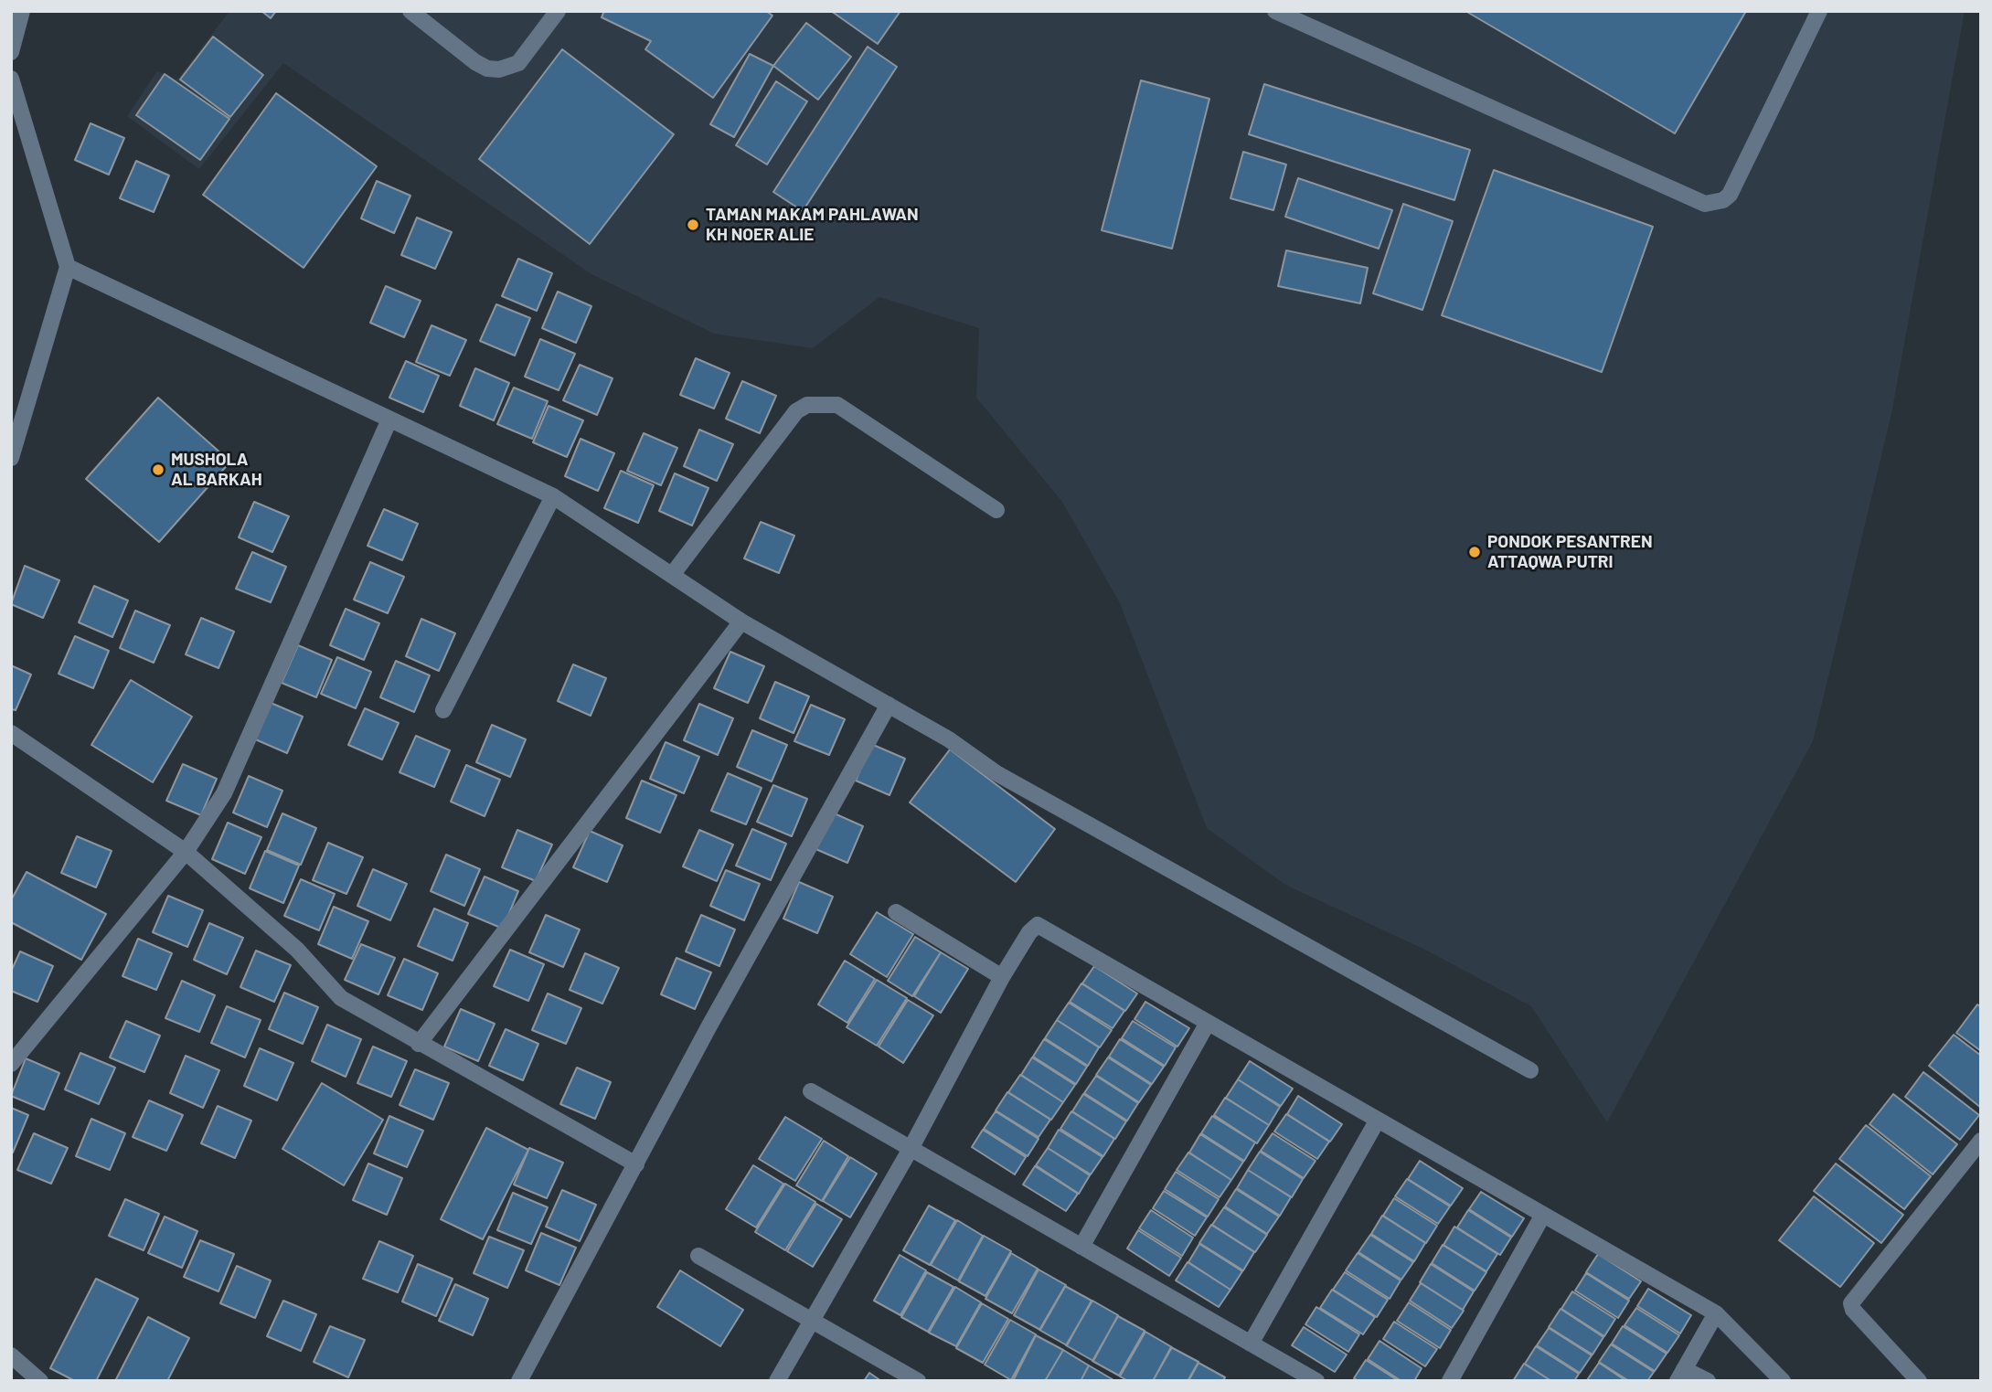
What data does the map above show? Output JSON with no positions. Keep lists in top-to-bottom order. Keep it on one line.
{"places":["TAMAN MAKAM PAHLAWAN KH NOER ALIE","MUSHOLA AL BARKAH","PONDOK PESANTREN ATTAQWA PUTRI"]}
